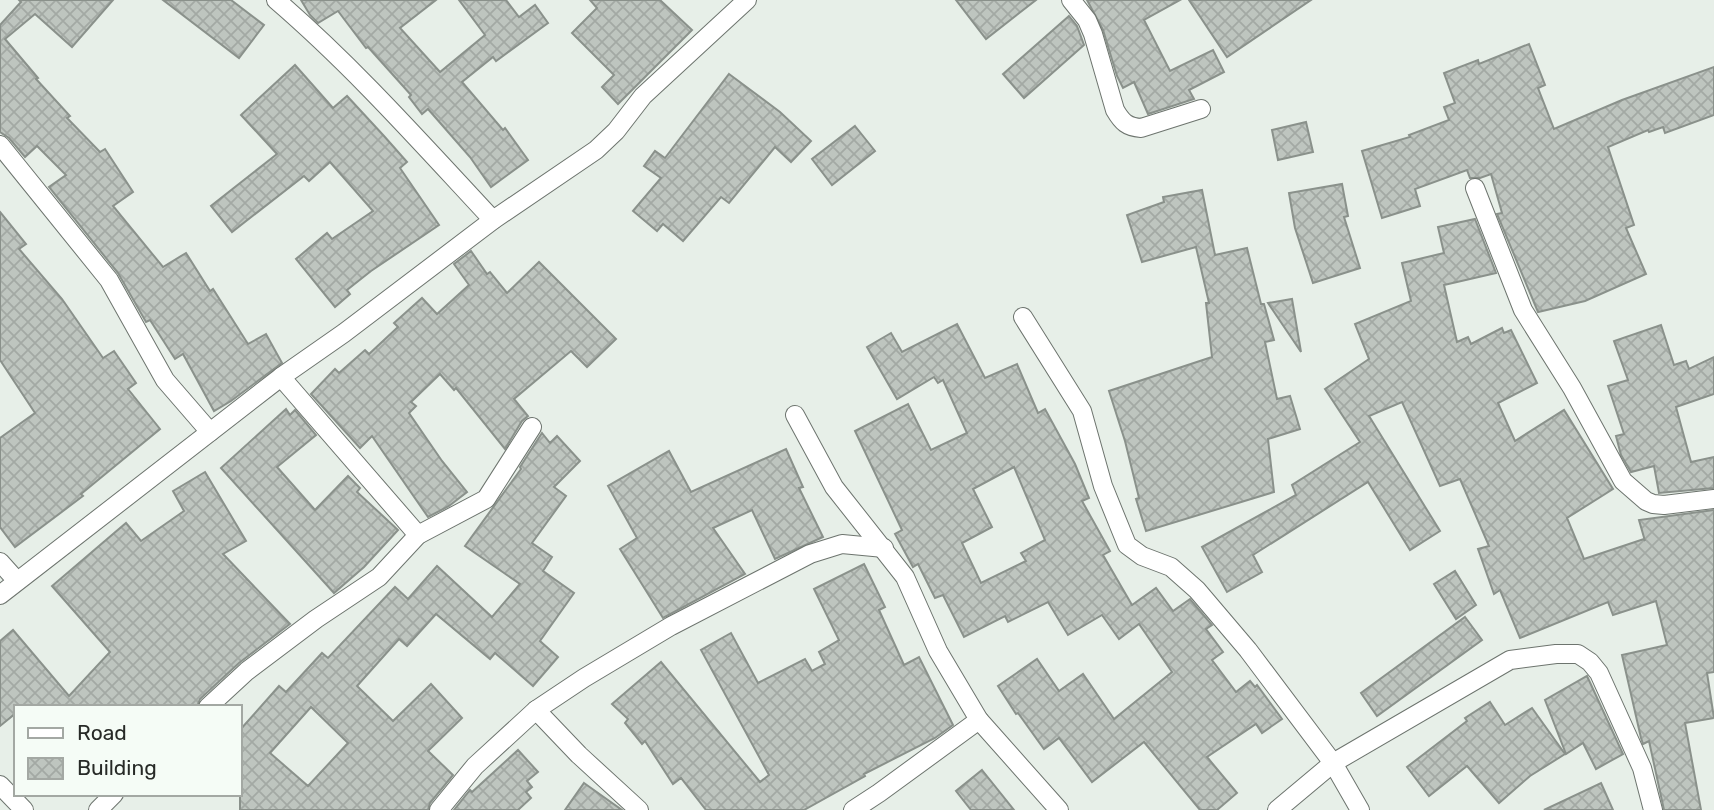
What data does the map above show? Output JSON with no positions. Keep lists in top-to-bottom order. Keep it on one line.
{"legend":["Road","Building"]}
